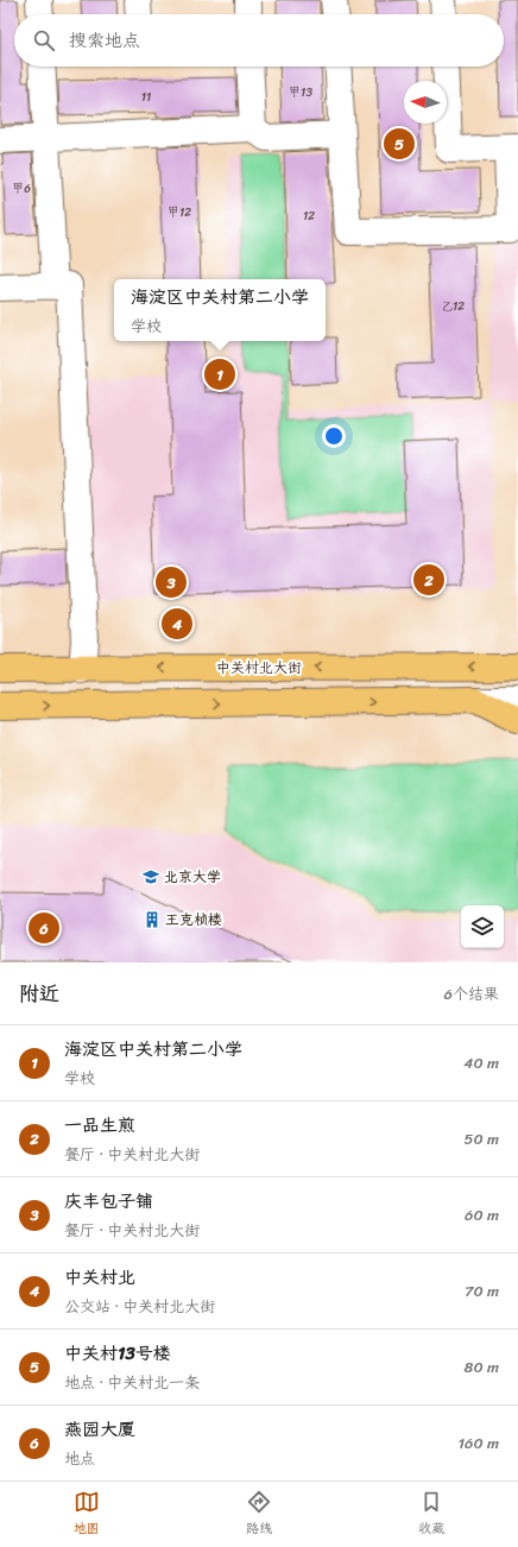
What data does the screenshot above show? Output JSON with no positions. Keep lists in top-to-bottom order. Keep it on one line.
{"streets":{"main road":["中关村北大街"]},"places":{"school or university":["北京大学"],"building":["王克桢楼"]},"house_numbers":["甲13","11","甲6","甲12","12","乙12"],"north":"left","page":{"search":"搜索地点","pins":["5","1","2","3","4","6"],"popup":["海淀区中关村第二小学","学校"],"heading":["附近","6个结果"],"list":[{"mark":"1","name":"海淀区中关村第二小学","note":"学校","value":"40 m"},{"mark":"2","name":"一品生煎","note":"餐厅 · 中关村北大街","value":"50 m"},{"mark":"3","name":"庆丰包子铺","note":"餐厅 · 中关村北大街","value":"60 m"},{"mark":"4","name":"中关村北","note":"公交站 · 中关村北大街","value":"70 m"},{"mark":"5","name":"中关村13号楼","note":"地点 · 中关村北一条","value":"80 m"},{"mark":"6","name":"燕园大厦","note":"地点","value":"160 m"}],"nav":["地图","路线","收藏"]}}
